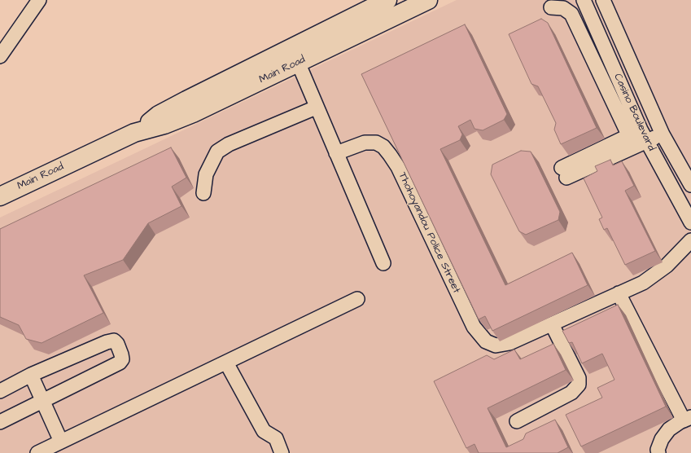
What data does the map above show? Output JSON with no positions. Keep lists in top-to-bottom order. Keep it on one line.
{"streets":{"main road":["Main Road"],"street":["Casino Boulevard","Thohoyandou Police Street"]}}
